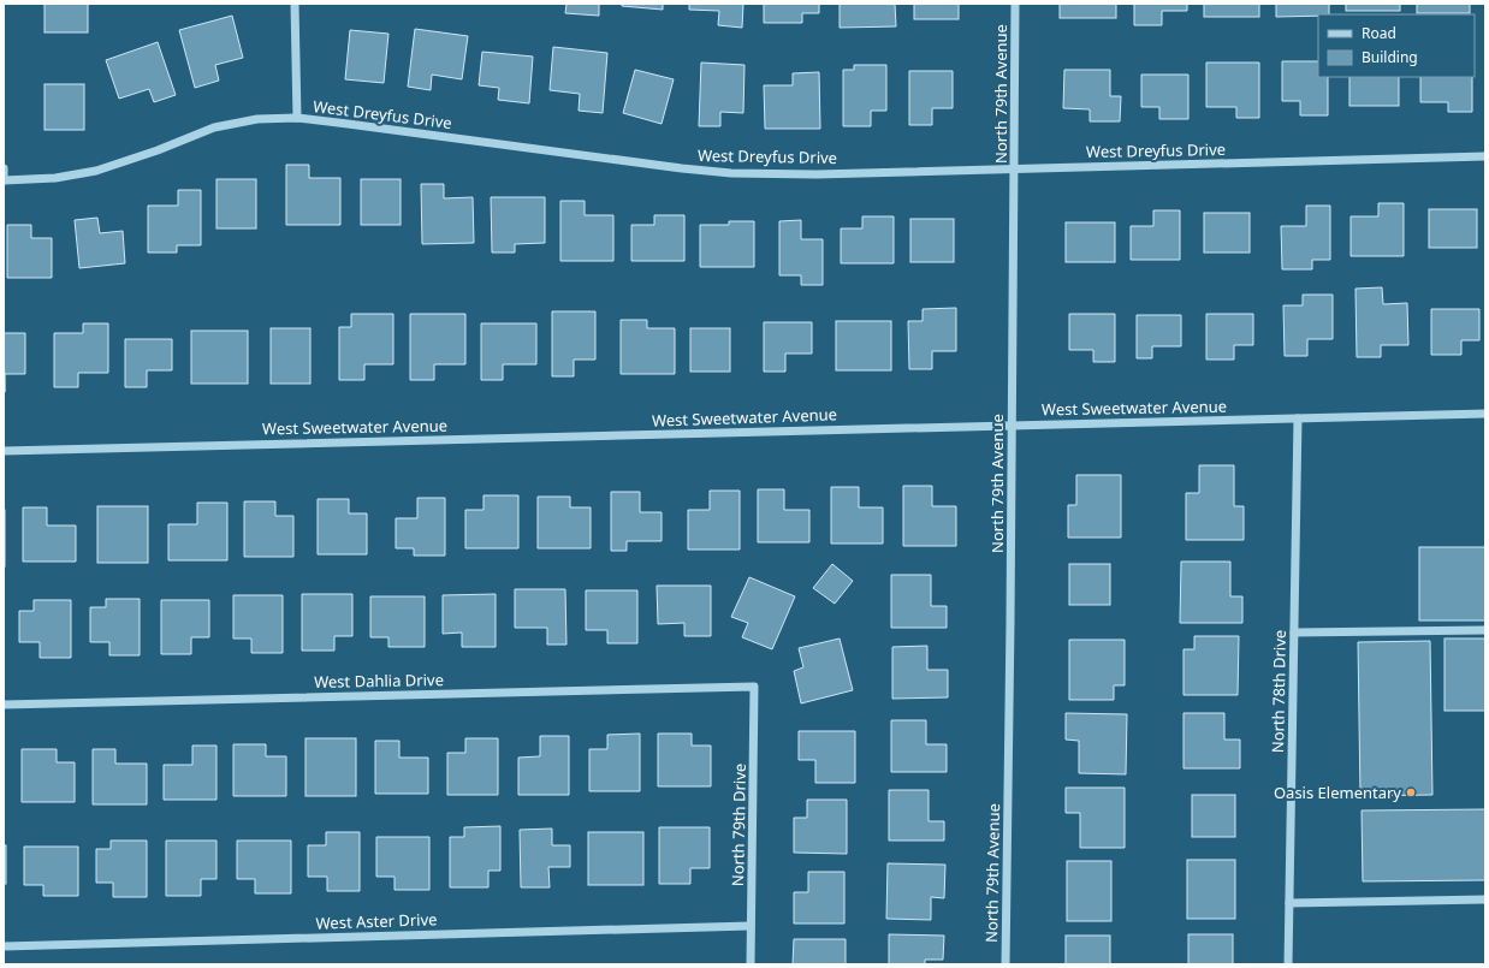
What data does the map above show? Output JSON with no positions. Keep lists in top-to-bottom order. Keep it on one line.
{"streets":{"street":["North 79th Avenue","West Dreyfus Drive","West Sweetwater Avenue","West Dahlia Drive","North 78th Drive","North 79th Drive","West Aster Drive"]},"crossings":[["North 79th Avenue","West Dreyfus Drive"],["North 79th Avenue","West Sweetwater Avenue"],["West Sweetwater Avenue","North 78th Drive"],["West Dahlia Drive","North 79th Drive"],["North 79th Drive","West Aster Drive"]],"places":["Oasis Elementary"],"legend":["Road","Building"]}
